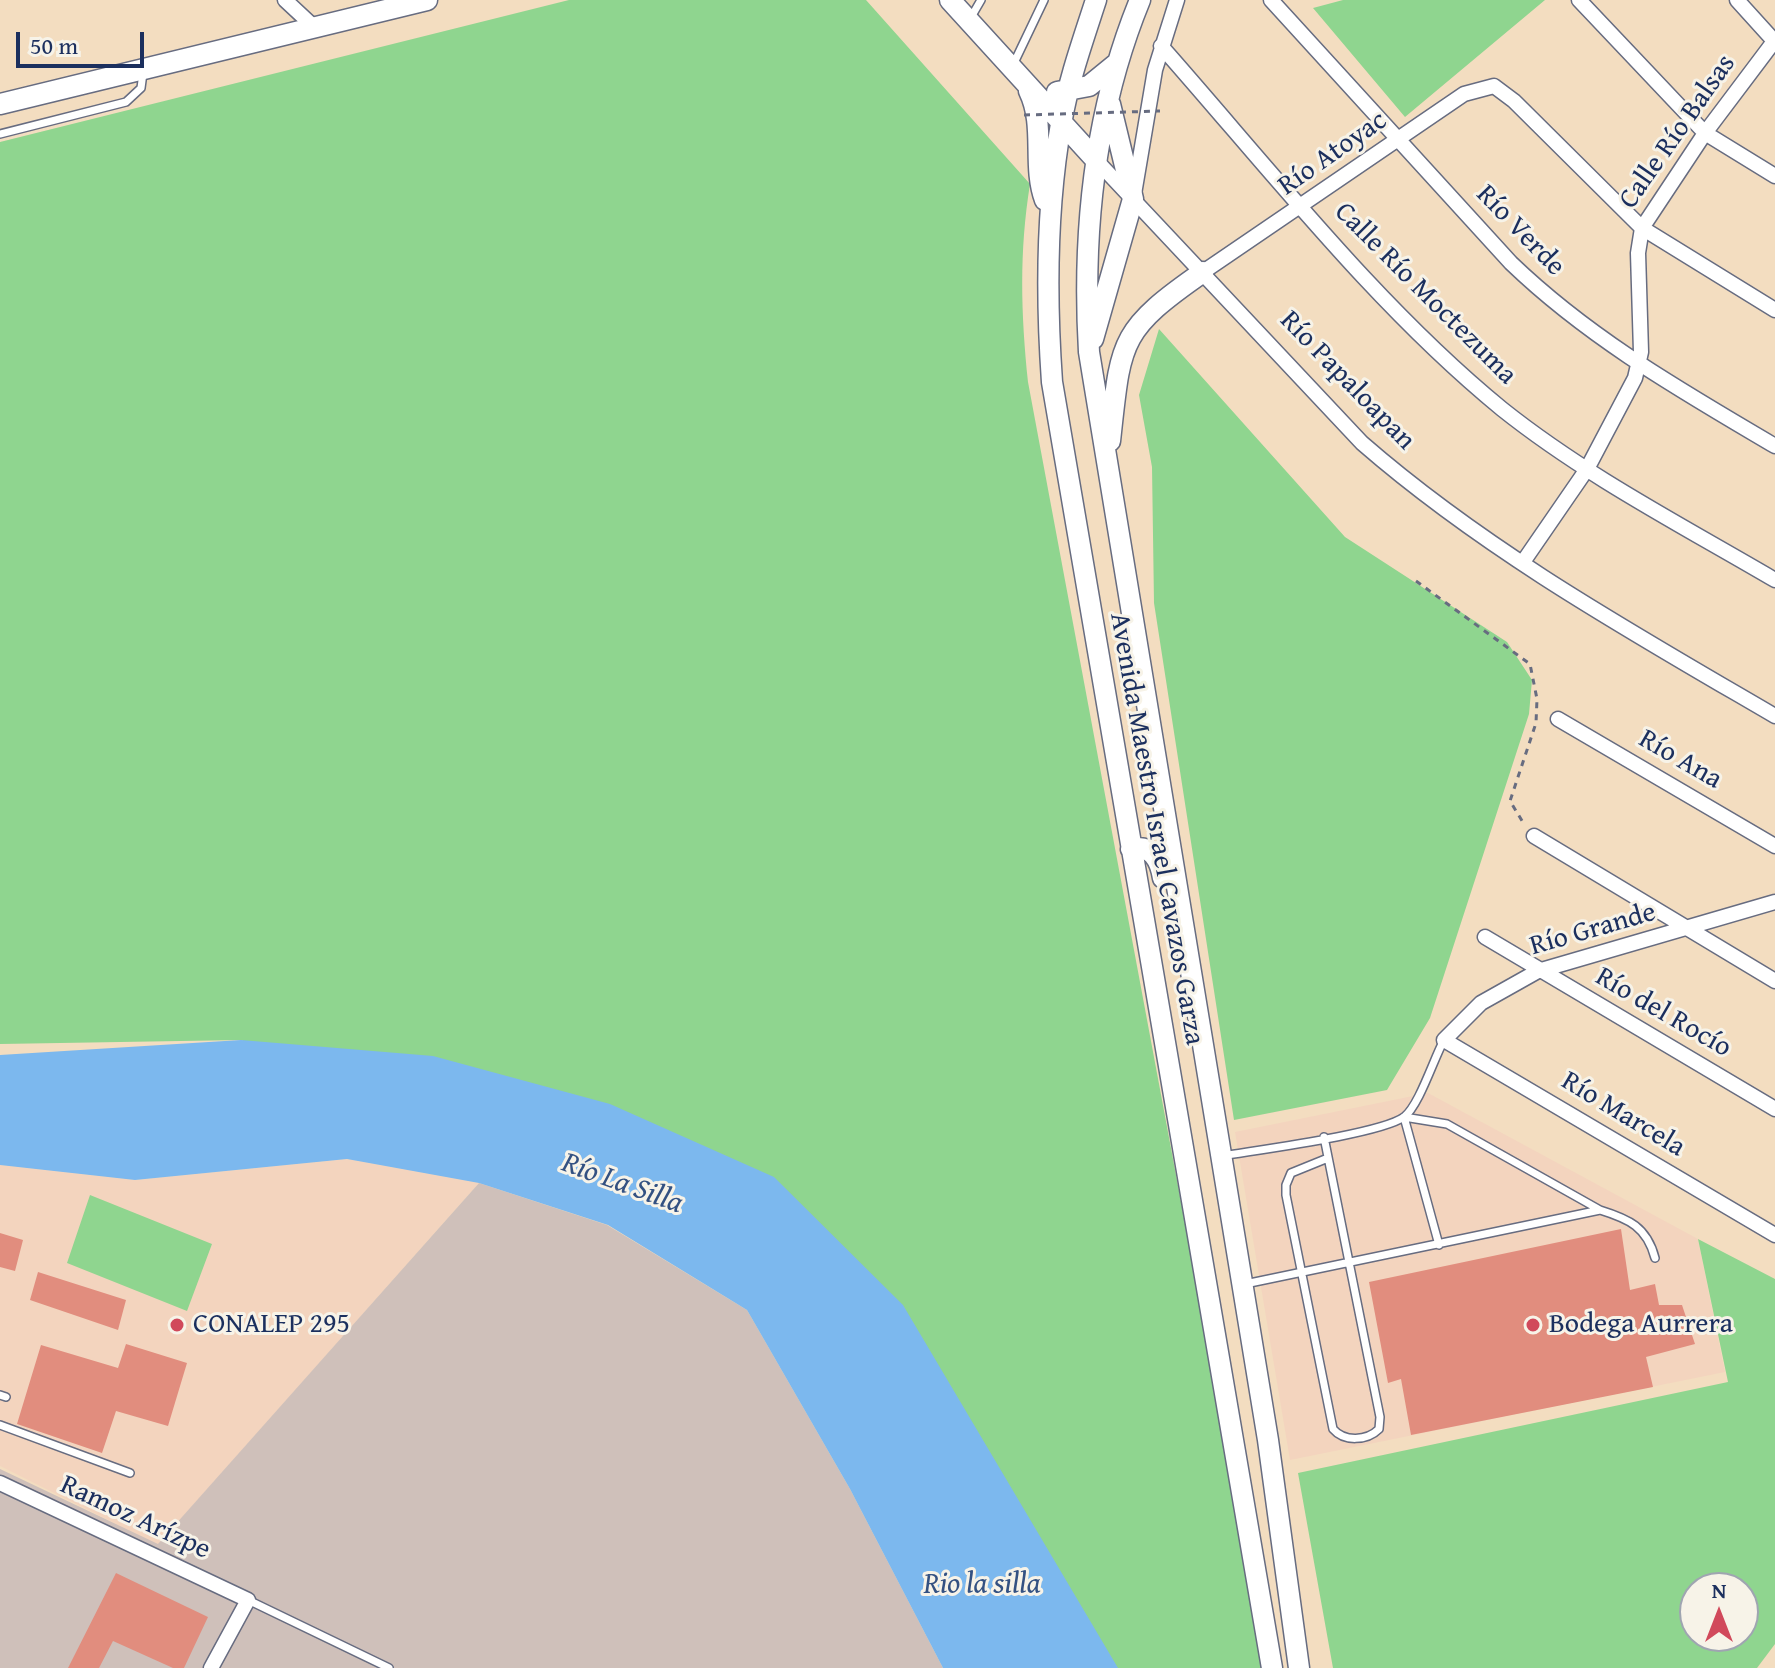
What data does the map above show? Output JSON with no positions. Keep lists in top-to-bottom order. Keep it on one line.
{"streets":{"main road":["Río Papaloapan","Avenida Maestro Israel Cavazos Garza"],"street":["Calle Río Balsas","Río Atoyac","Río Verde","Calle Río Moctezuma","Río Ana","Río Grande","Río del Rocío","Río Marcela","Ramoz Arízpe"]},"crossings":[["Calle Río Balsas","Río Atoyac"],["Calle Río Balsas","Río Verde"],["Calle Río Balsas","Calle Río Moctezuma"],["Calle Río Balsas","Río Papaloapan"],["Río Atoyac","Río Verde"],["Río Atoyac","Calle Río Moctezuma"],["Río Atoyac","Río Papaloapan"],["Río Papaloapan","Avenida Maestro Israel Cavazos Garza"],["Río Grande","Río del Rocío"],["Río Grande","Río Marcela"]],"water":["Río La Silla","Rio la silla"],"places":["CONALEP 295","Bodega Aurrera"],"scale_bar":"50 m","north":"top"}
